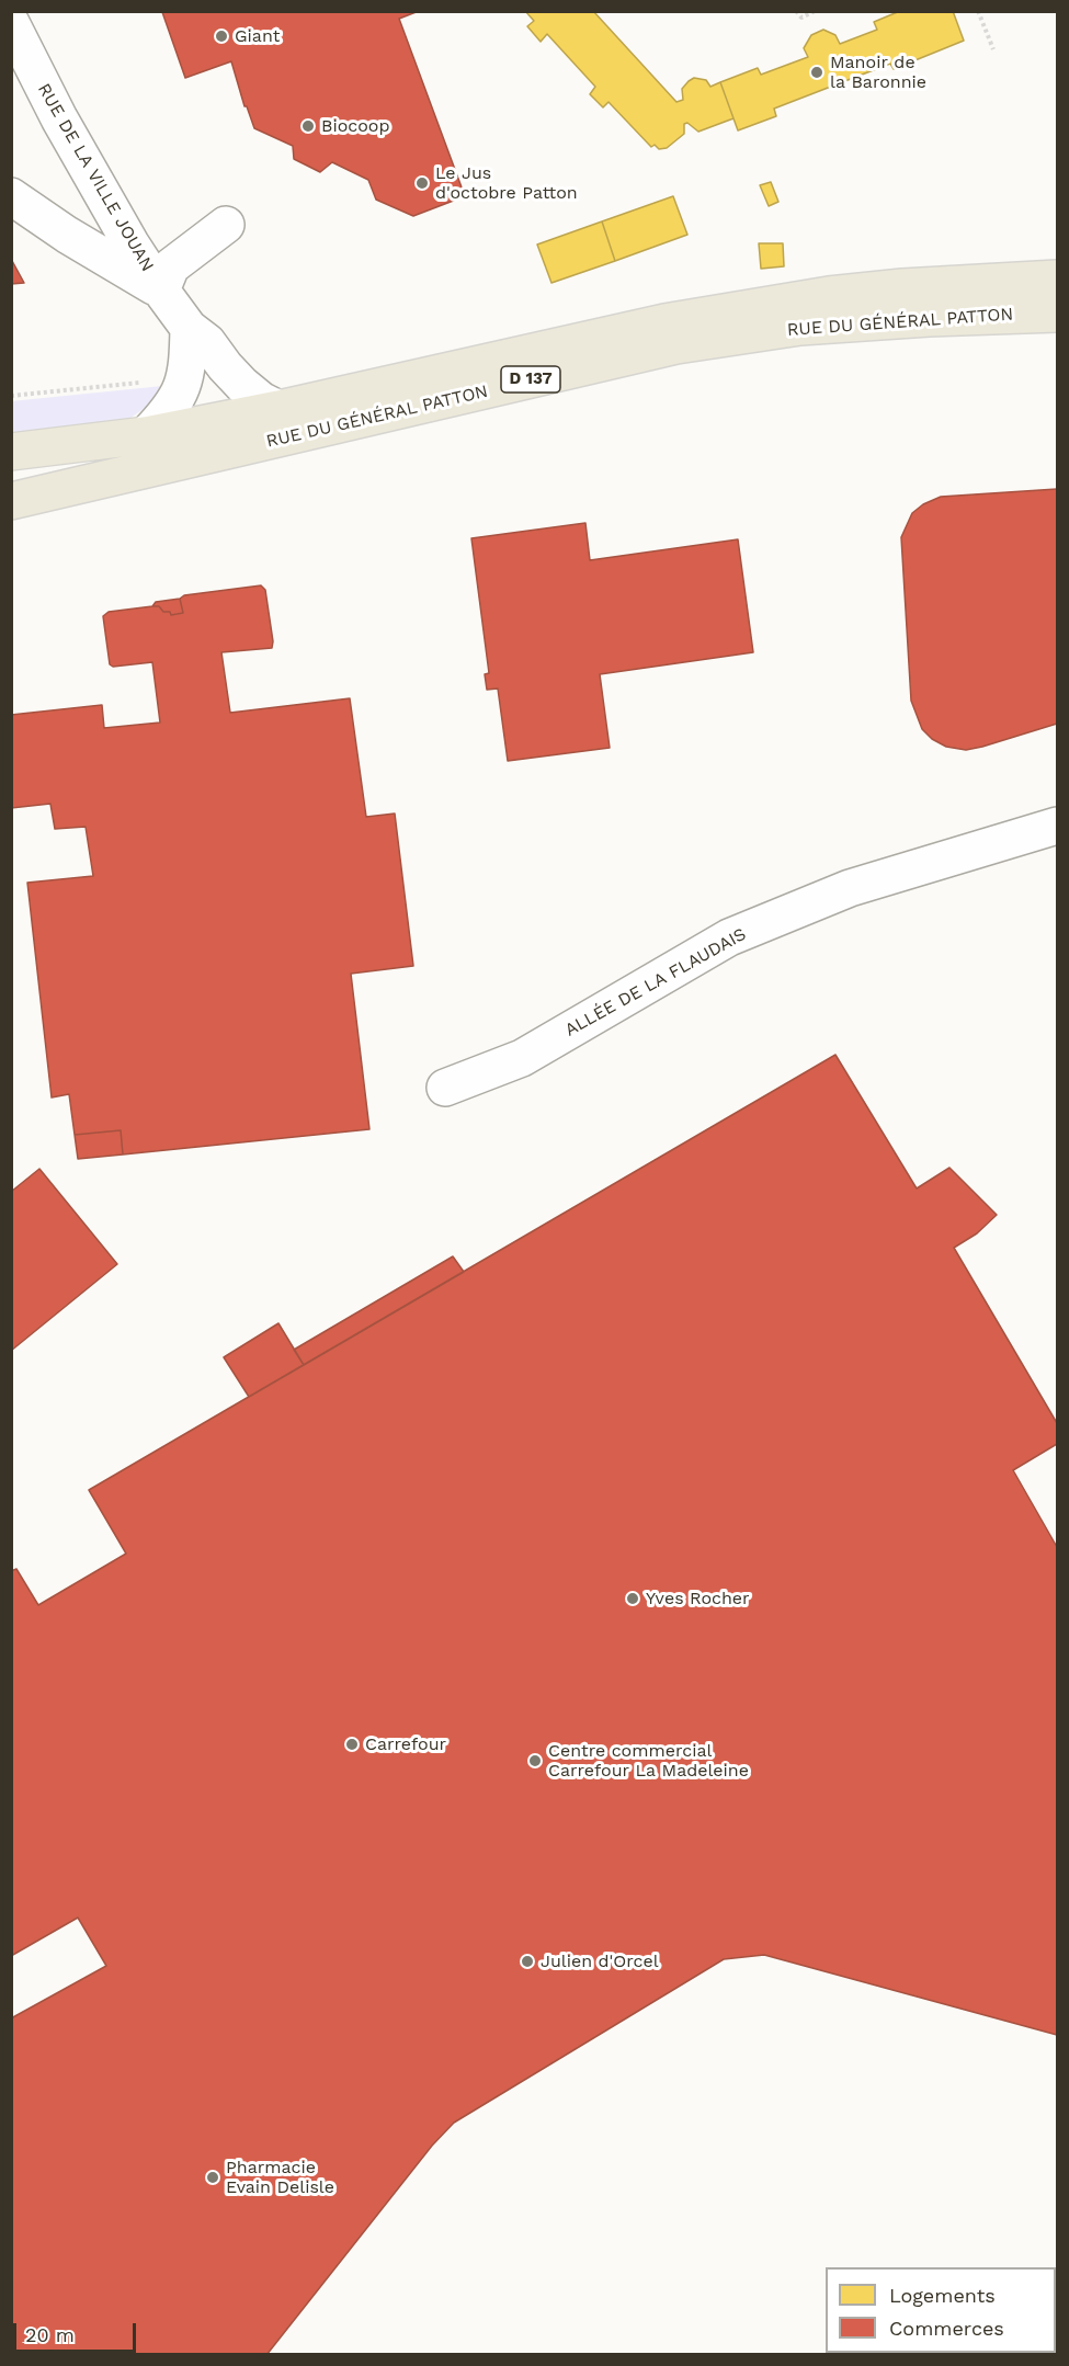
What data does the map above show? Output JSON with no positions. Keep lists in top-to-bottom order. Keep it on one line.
{"streets":{"main road":["RUE DU GÉNÉRAL PATTON","D 137"],"street":["RUE DE LA VILLE JOUAN","ALLÉE DE LA FLAUDAIS"]},"crossings":[["RUE DE LA VILLE JOUAN","RUE DU GÉNÉRAL PATTON"]],"places":["Giant","Manoir de la Baronnie","Biocoop","Le Jus d'octobre Patton","Yves Rocher","Carrefour","Centre commercial Carrefour La Madeleine","Julien d'Orcel","Pharmacie Evain Delisle"],"legend":["Logements","Commerces"],"scale_bar":"20 m"}
